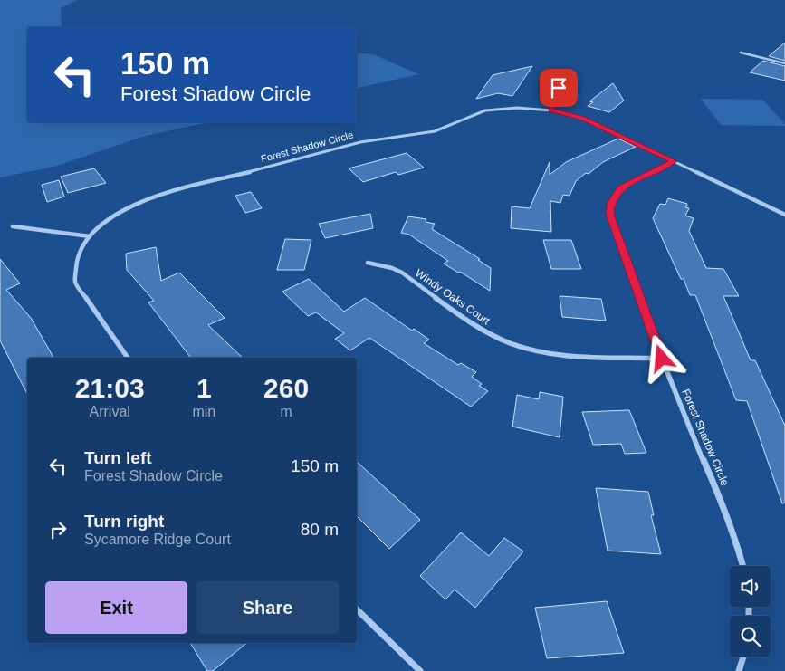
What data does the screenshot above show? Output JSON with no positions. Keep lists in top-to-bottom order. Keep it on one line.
{"streets":{"street":["Forest Shadow Circle","Windy Oaks Court"]},"crossings":[["Forest Shadow Circle","Windy Oaks Court"]],"page":{"turn":["150 m","Forest Shadow Circle"],"eta":["21:03","Arrival","1","min","260","m"],"list":[{"name":"Turn left","note":"Forest Shadow Circle","value":"150 m"},{"name":"Turn right","note":"Sycamore Ridge Court","value":"80 m"}],"buttons":["Exit","Share"]}}
